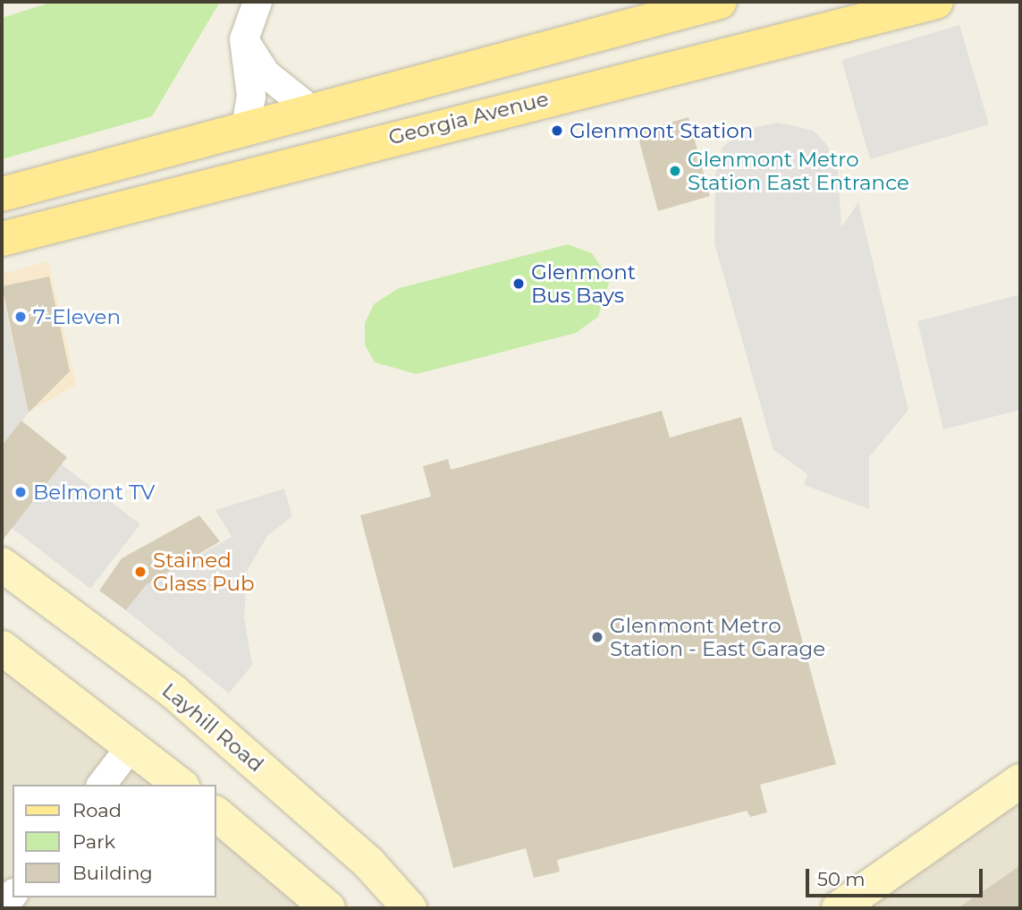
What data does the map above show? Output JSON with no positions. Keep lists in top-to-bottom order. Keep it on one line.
{"streets":{"main road":["Georgia Avenue","Layhill Road"]},"places":["Glenmont Station","Glenmont Metro Station East Entrance","Glenmont Bus Bays","7-Eleven","Belmont TV","Stained Glass Pub","Glenmont Metro Station - East Garage"],"legend":["Road","Park","Building"],"scale_bar":"50 m"}
